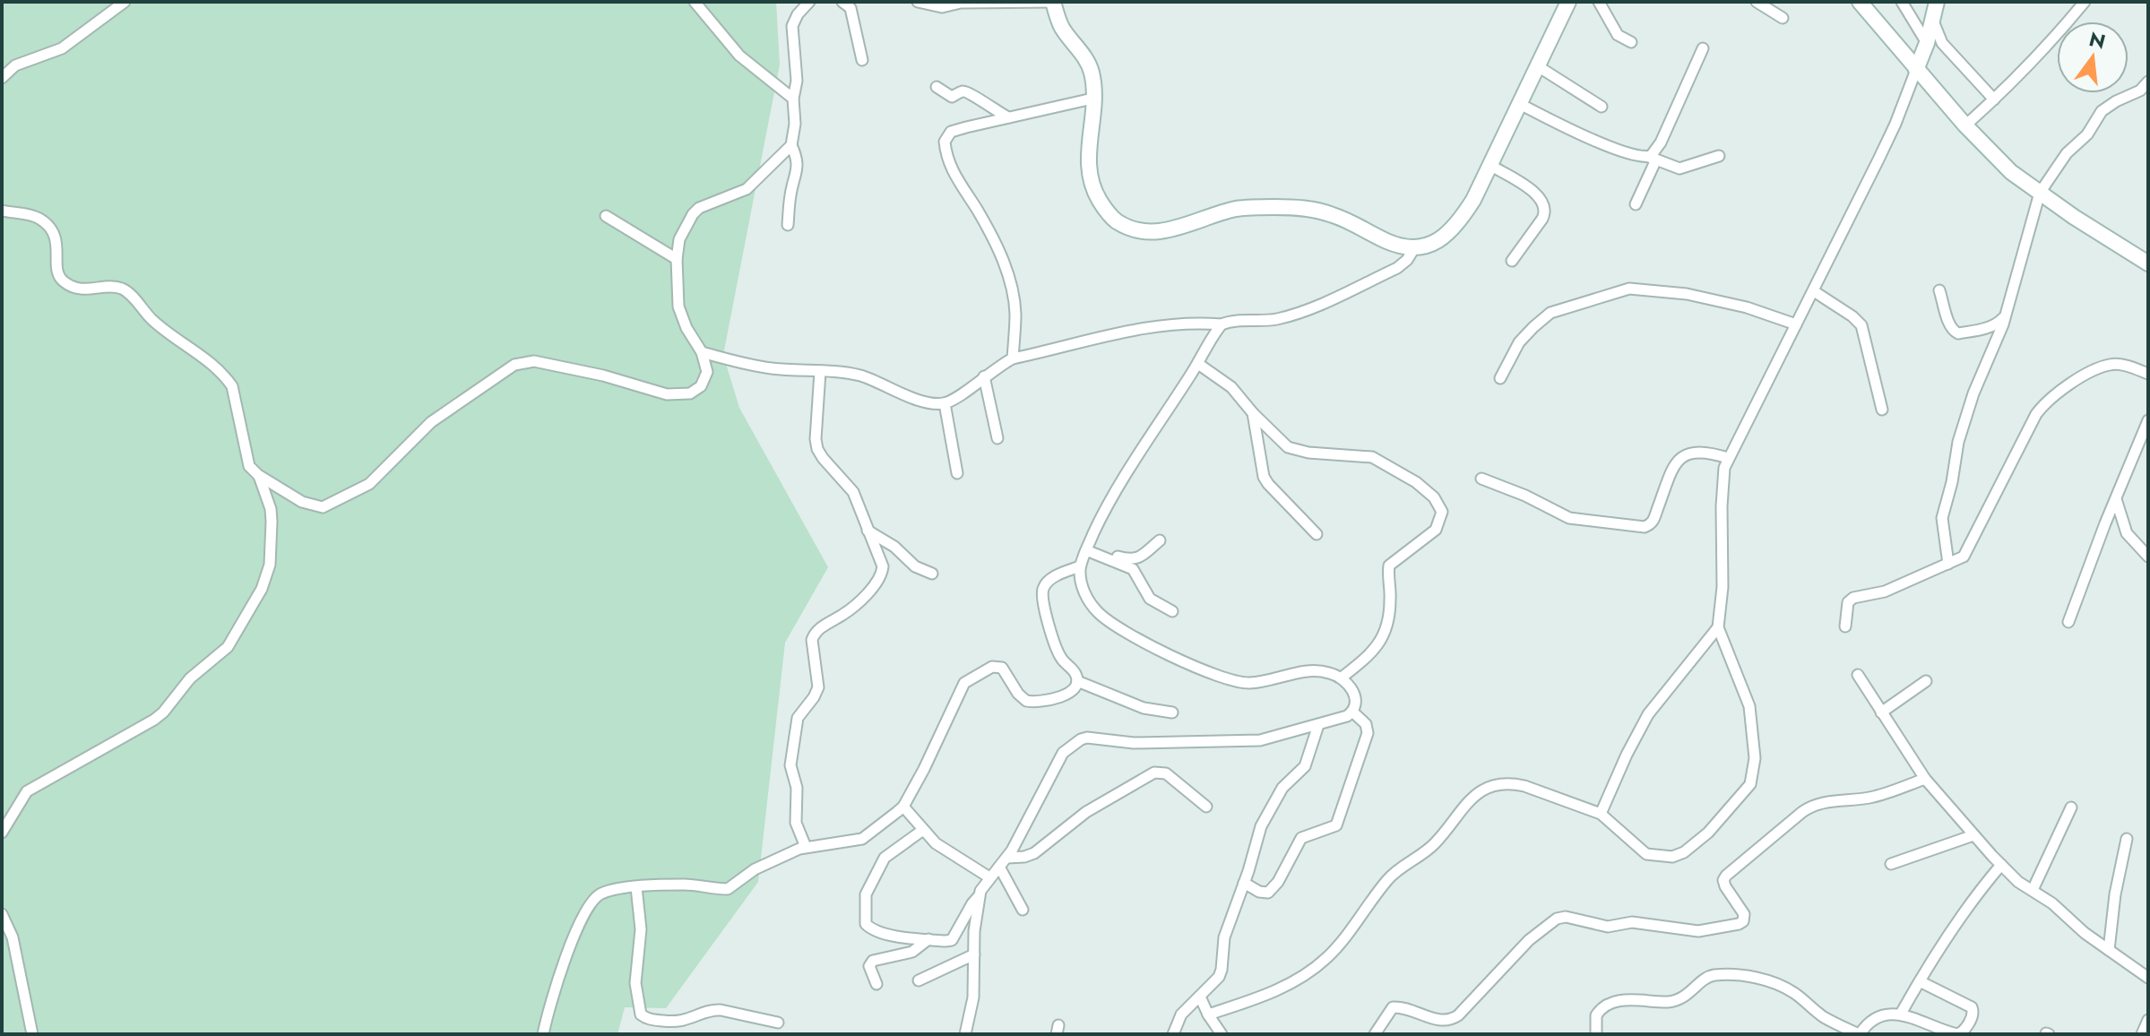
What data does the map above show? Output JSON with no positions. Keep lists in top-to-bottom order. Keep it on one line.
{"north":"top"}
